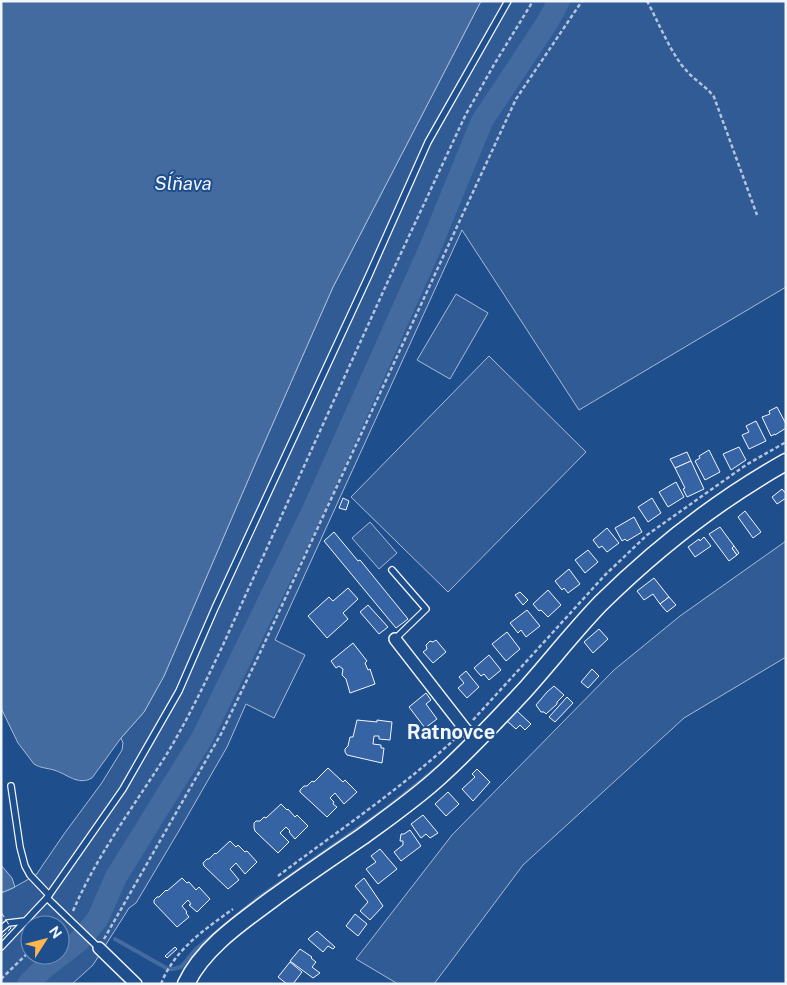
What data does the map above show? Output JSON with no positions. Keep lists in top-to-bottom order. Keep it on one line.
{"districts":["Ratnovce"],"water":["Sĺňava"],"north":"top right"}
